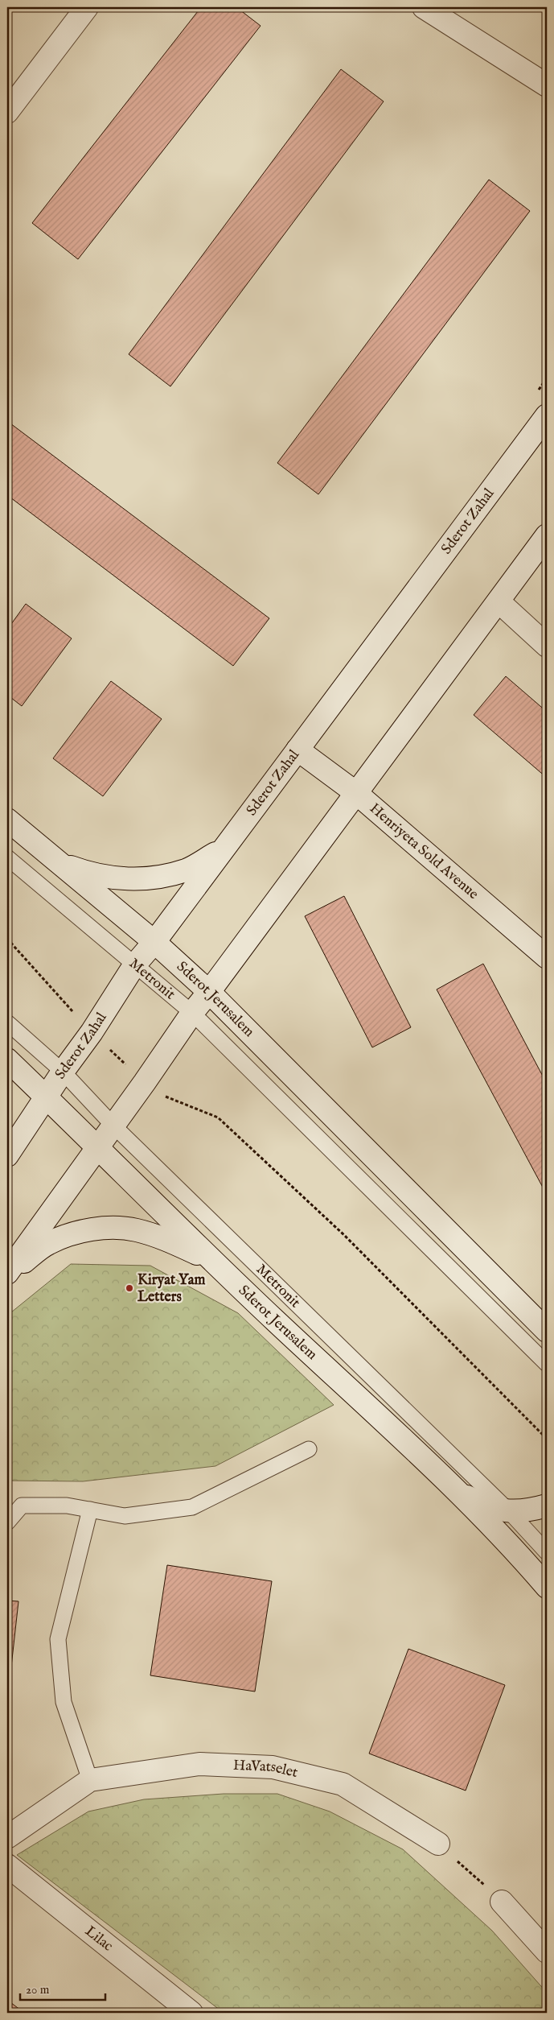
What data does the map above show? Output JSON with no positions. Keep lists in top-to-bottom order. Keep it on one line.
{"streets":{"street":["Sderot Zahal","Henriyeta Sold Avenue","Sderot Jerusalem","HaVatselet","Lilac"],"lane":["Metronit"]},"crossings":[["Sderot Zahal","Henriyeta Sold Avenue"],["Sderot Zahal","Metronit"],["Sderot Zahal","Sderot Jerusalem"]],"places":["Kiryat Yam Letters"],"scale_bar":"20 m"}
